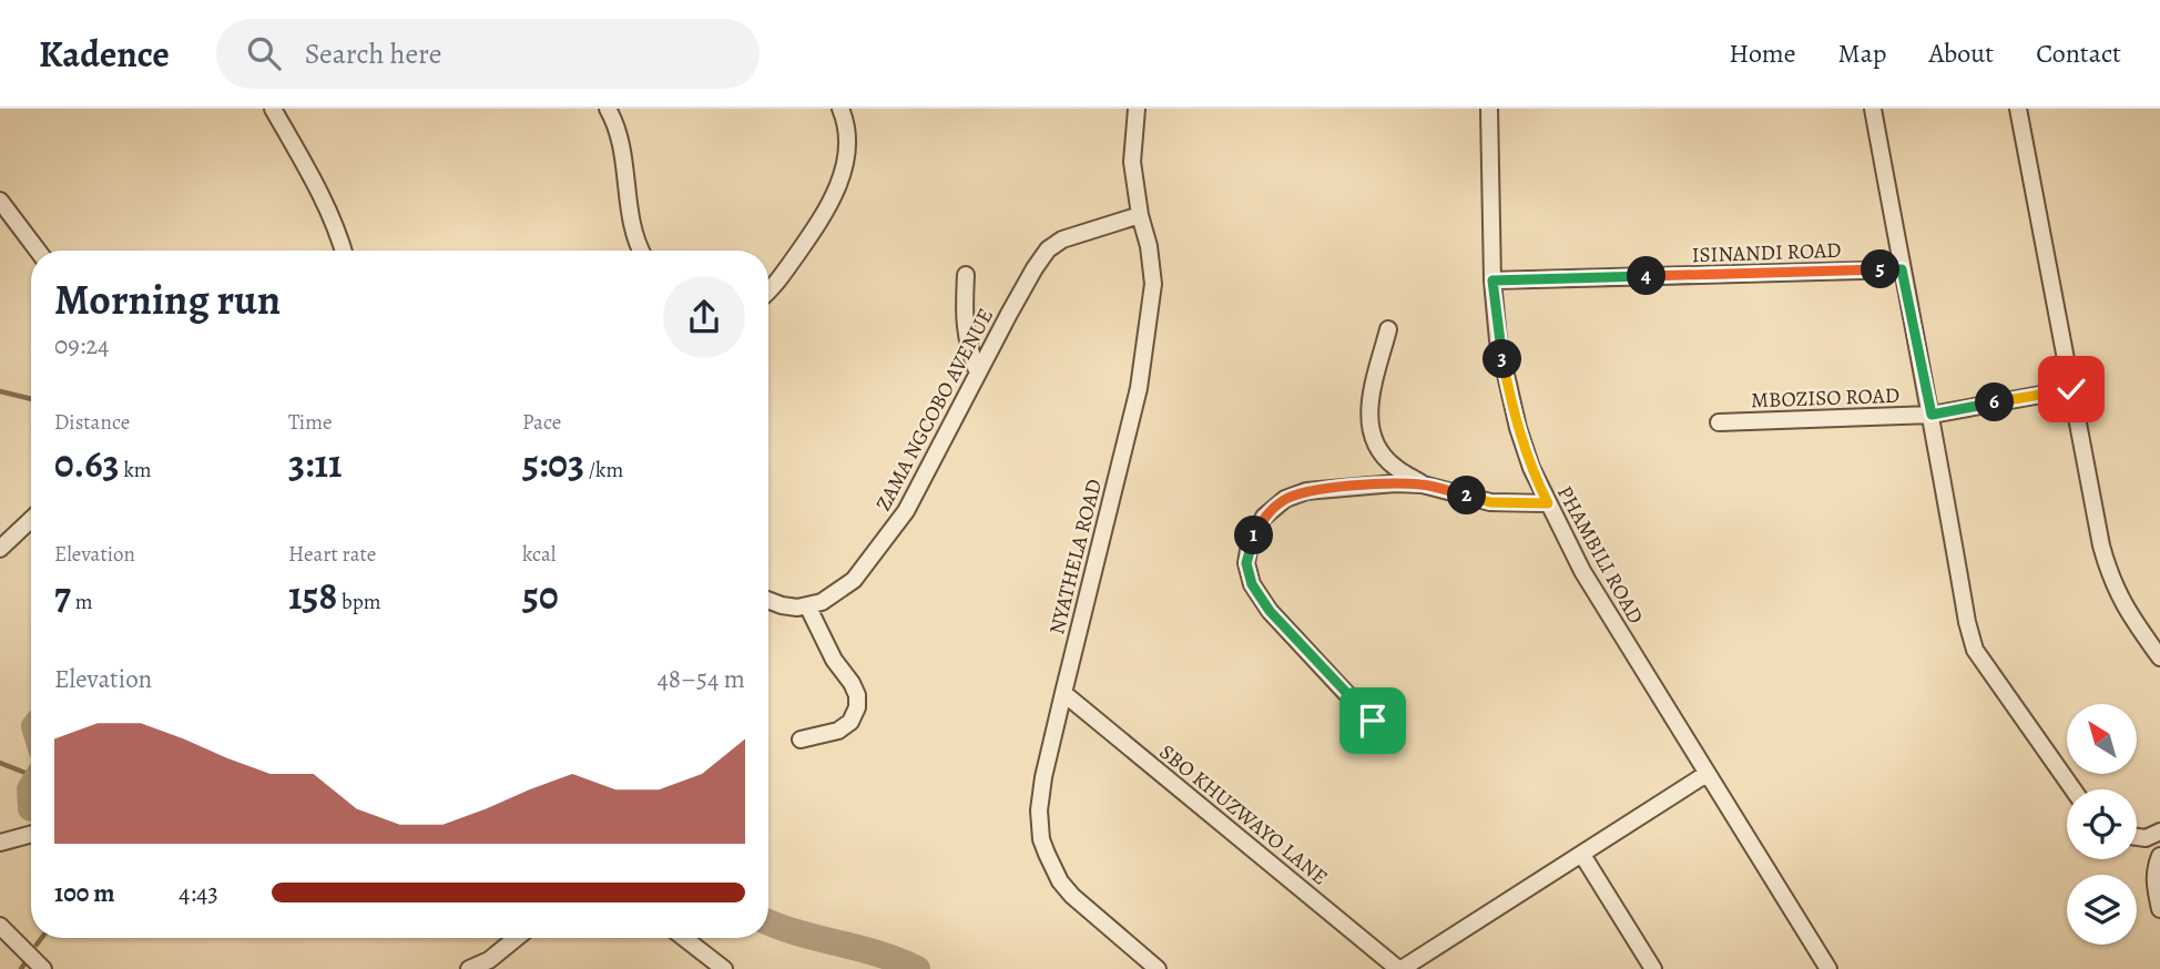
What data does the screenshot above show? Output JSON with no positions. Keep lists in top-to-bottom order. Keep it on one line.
{"streets":{"street":["ISINANDI ROAD","MBOZISO ROAD","ZAMA NGCOBO AVENUE","PHAMBILI ROAD","NYATHELA ROAD","SBO KHUZWAYO LANE"]},"crossings":[["ISINANDI ROAD","PHAMBILI ROAD"],["ZAMA NGCOBO AVENUE","NYATHELA ROAD"],["NYATHELA ROAD","SBO KHUZWAYO LANE"]],"north":"top left","page":{"header":"Kadence","search":"Search here","nav":["Home","Map","About","Contact"],"pins":["5","4","3","6","2","1"],"heading":["Morning run","09:24"],"stats":[["Distance","0.63 km"],["Time","3:11"],["Pace","5:03 /km"],["Elevation","7 m"],["Heart rate","158 bpm"],["kcal","50"]],"chart":["Elevation","48–54 m"],"list":[{"name":"100 m","note":"4:43"}]}}
